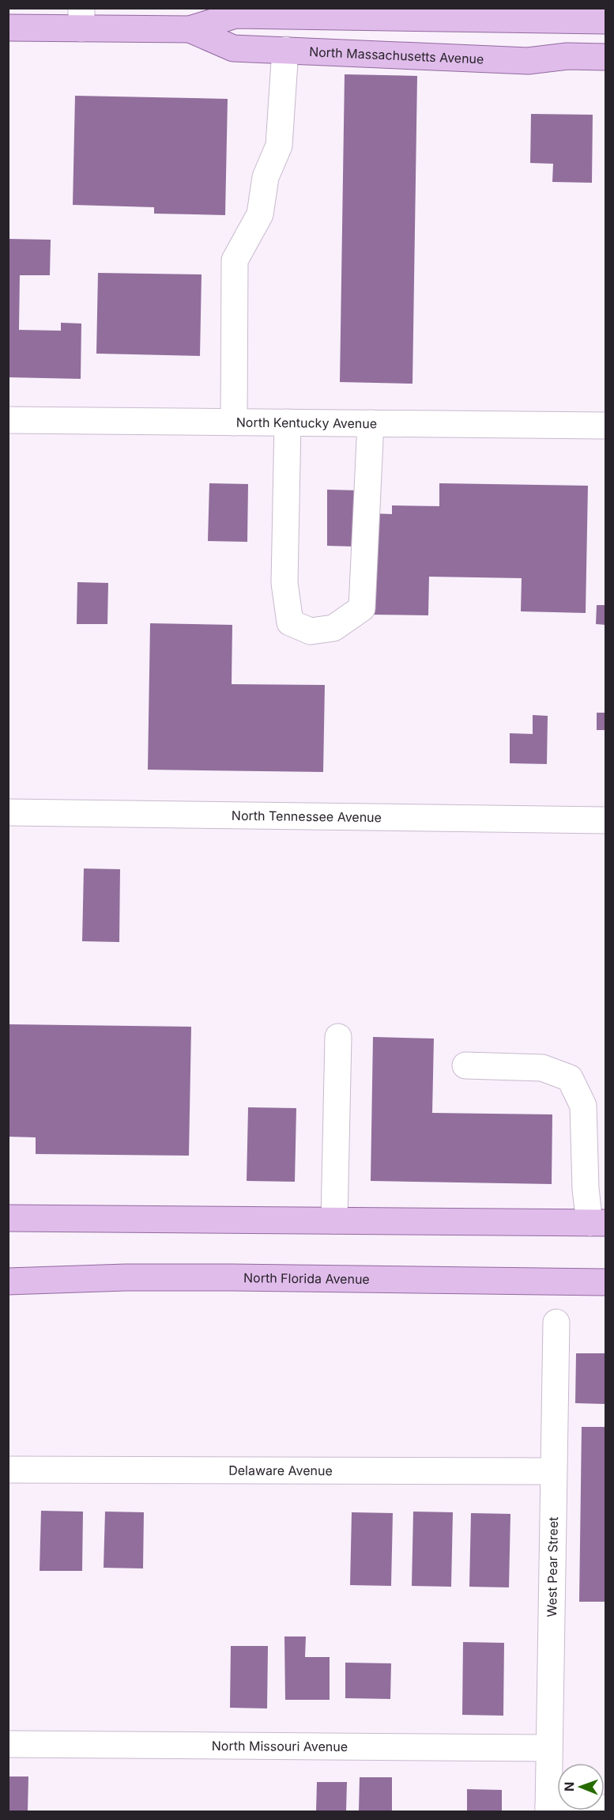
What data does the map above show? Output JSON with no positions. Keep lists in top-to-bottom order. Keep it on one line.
{"streets":{"main road":["North Massachusetts Avenue","North Florida Avenue"],"street":["North Kentucky Avenue","North Tennessee Avenue","Delaware Avenue","West Pear Street","North Missouri Avenue"]},"crossings":[["Delaware Avenue","West Pear Street"],["West Pear Street","North Missouri Avenue"]],"north":"left"}
